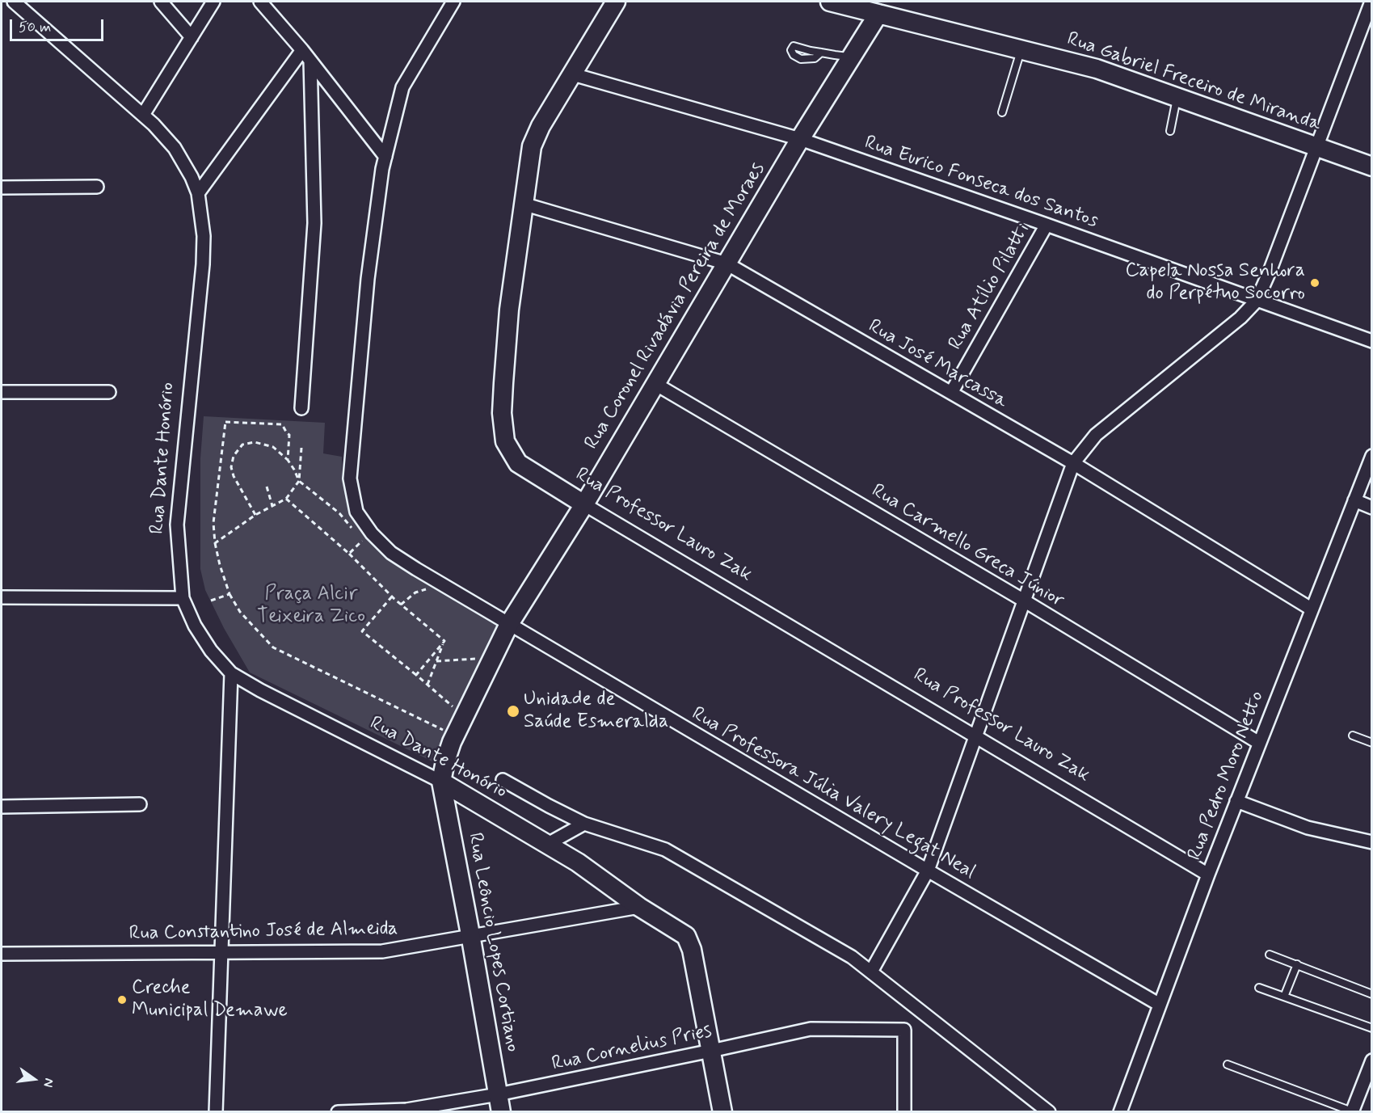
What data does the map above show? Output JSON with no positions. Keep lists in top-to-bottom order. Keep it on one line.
{"streets":{"street":["Rua Gabriel Freceiro de Miranda","Rua Eurico Fonseca dos Santos","Rua Atílio Pilatti","Rua Coronel Rivadávia Pereira de Moraes","Rua José Marcassa","Rua Dante Honório","Rua Professor Lauro Zak","Rua Carmello Greca Júnior","Rua Pedro Moro Netto","Rua Professora Júlia Valery Legat Neal","Rua Constantino José de Almeida","Rua Leôncio Lopes Cortiano","Rua Cornelius Pries"]},"crossings":[["Rua Gabriel Freceiro de Miranda","Rua Coronel Rivadávia Pereira de Moraes"],["Rua Eurico Fonseca dos Santos","Rua Atílio Pilatti"],["Rua Eurico Fonseca dos Santos","Rua Coronel Rivadávia Pereira de Moraes"],["Rua Eurico Fonseca dos Santos","Rua Professor Lauro Zak"],["Rua Atílio Pilatti","Rua José Marcassa"],["Rua Coronel Rivadávia Pereira de Moraes","Rua José Marcassa"],["Rua Coronel Rivadávia Pereira de Moraes","Rua Dante Honório"],["Rua Coronel Rivadávia Pereira de Moraes","Rua Professor Lauro Zak"],["Rua Coronel Rivadávia Pereira de Moraes","Rua Carmello Greca Júnior"],["Rua Coronel Rivadávia Pereira de Moraes","Rua Professora Júlia Valery Legat Neal"],["Rua Coronel Rivadávia Pereira de Moraes","Rua Leôncio Lopes Cortiano"],["Rua José Marcassa","Rua Professor Lauro Zak"],["Rua José Marcassa","Rua Pedro Moro Netto"],["Rua Dante Honório","Rua Constantino José de Almeida"],["Rua Dante Honório","Rua Leôncio Lopes Cortiano"],["Rua Dante Honório","Rua Cornelius Pries"],["Rua Professor Lauro Zak","Rua Pedro Moro Netto"],["Rua Carmello Greca Júnior","Rua Pedro Moro Netto"],["Rua Pedro Moro Netto","Rua Professora Júlia Valery Legat Neal"],["Rua Constantino José de Almeida","Rua Leôncio Lopes Cortiano"],["Rua Leôncio Lopes Cortiano","Rua Cornelius Pries"]],"parks":["Praça Alcir Teixeira Zico"],"places":["Capela Nossa Senhora do Perpétuo Socorro","Unidade de Saúde Esmeralda","Creche Municipal Demawe"],"scale_bar":"50 m","north":"right"}
